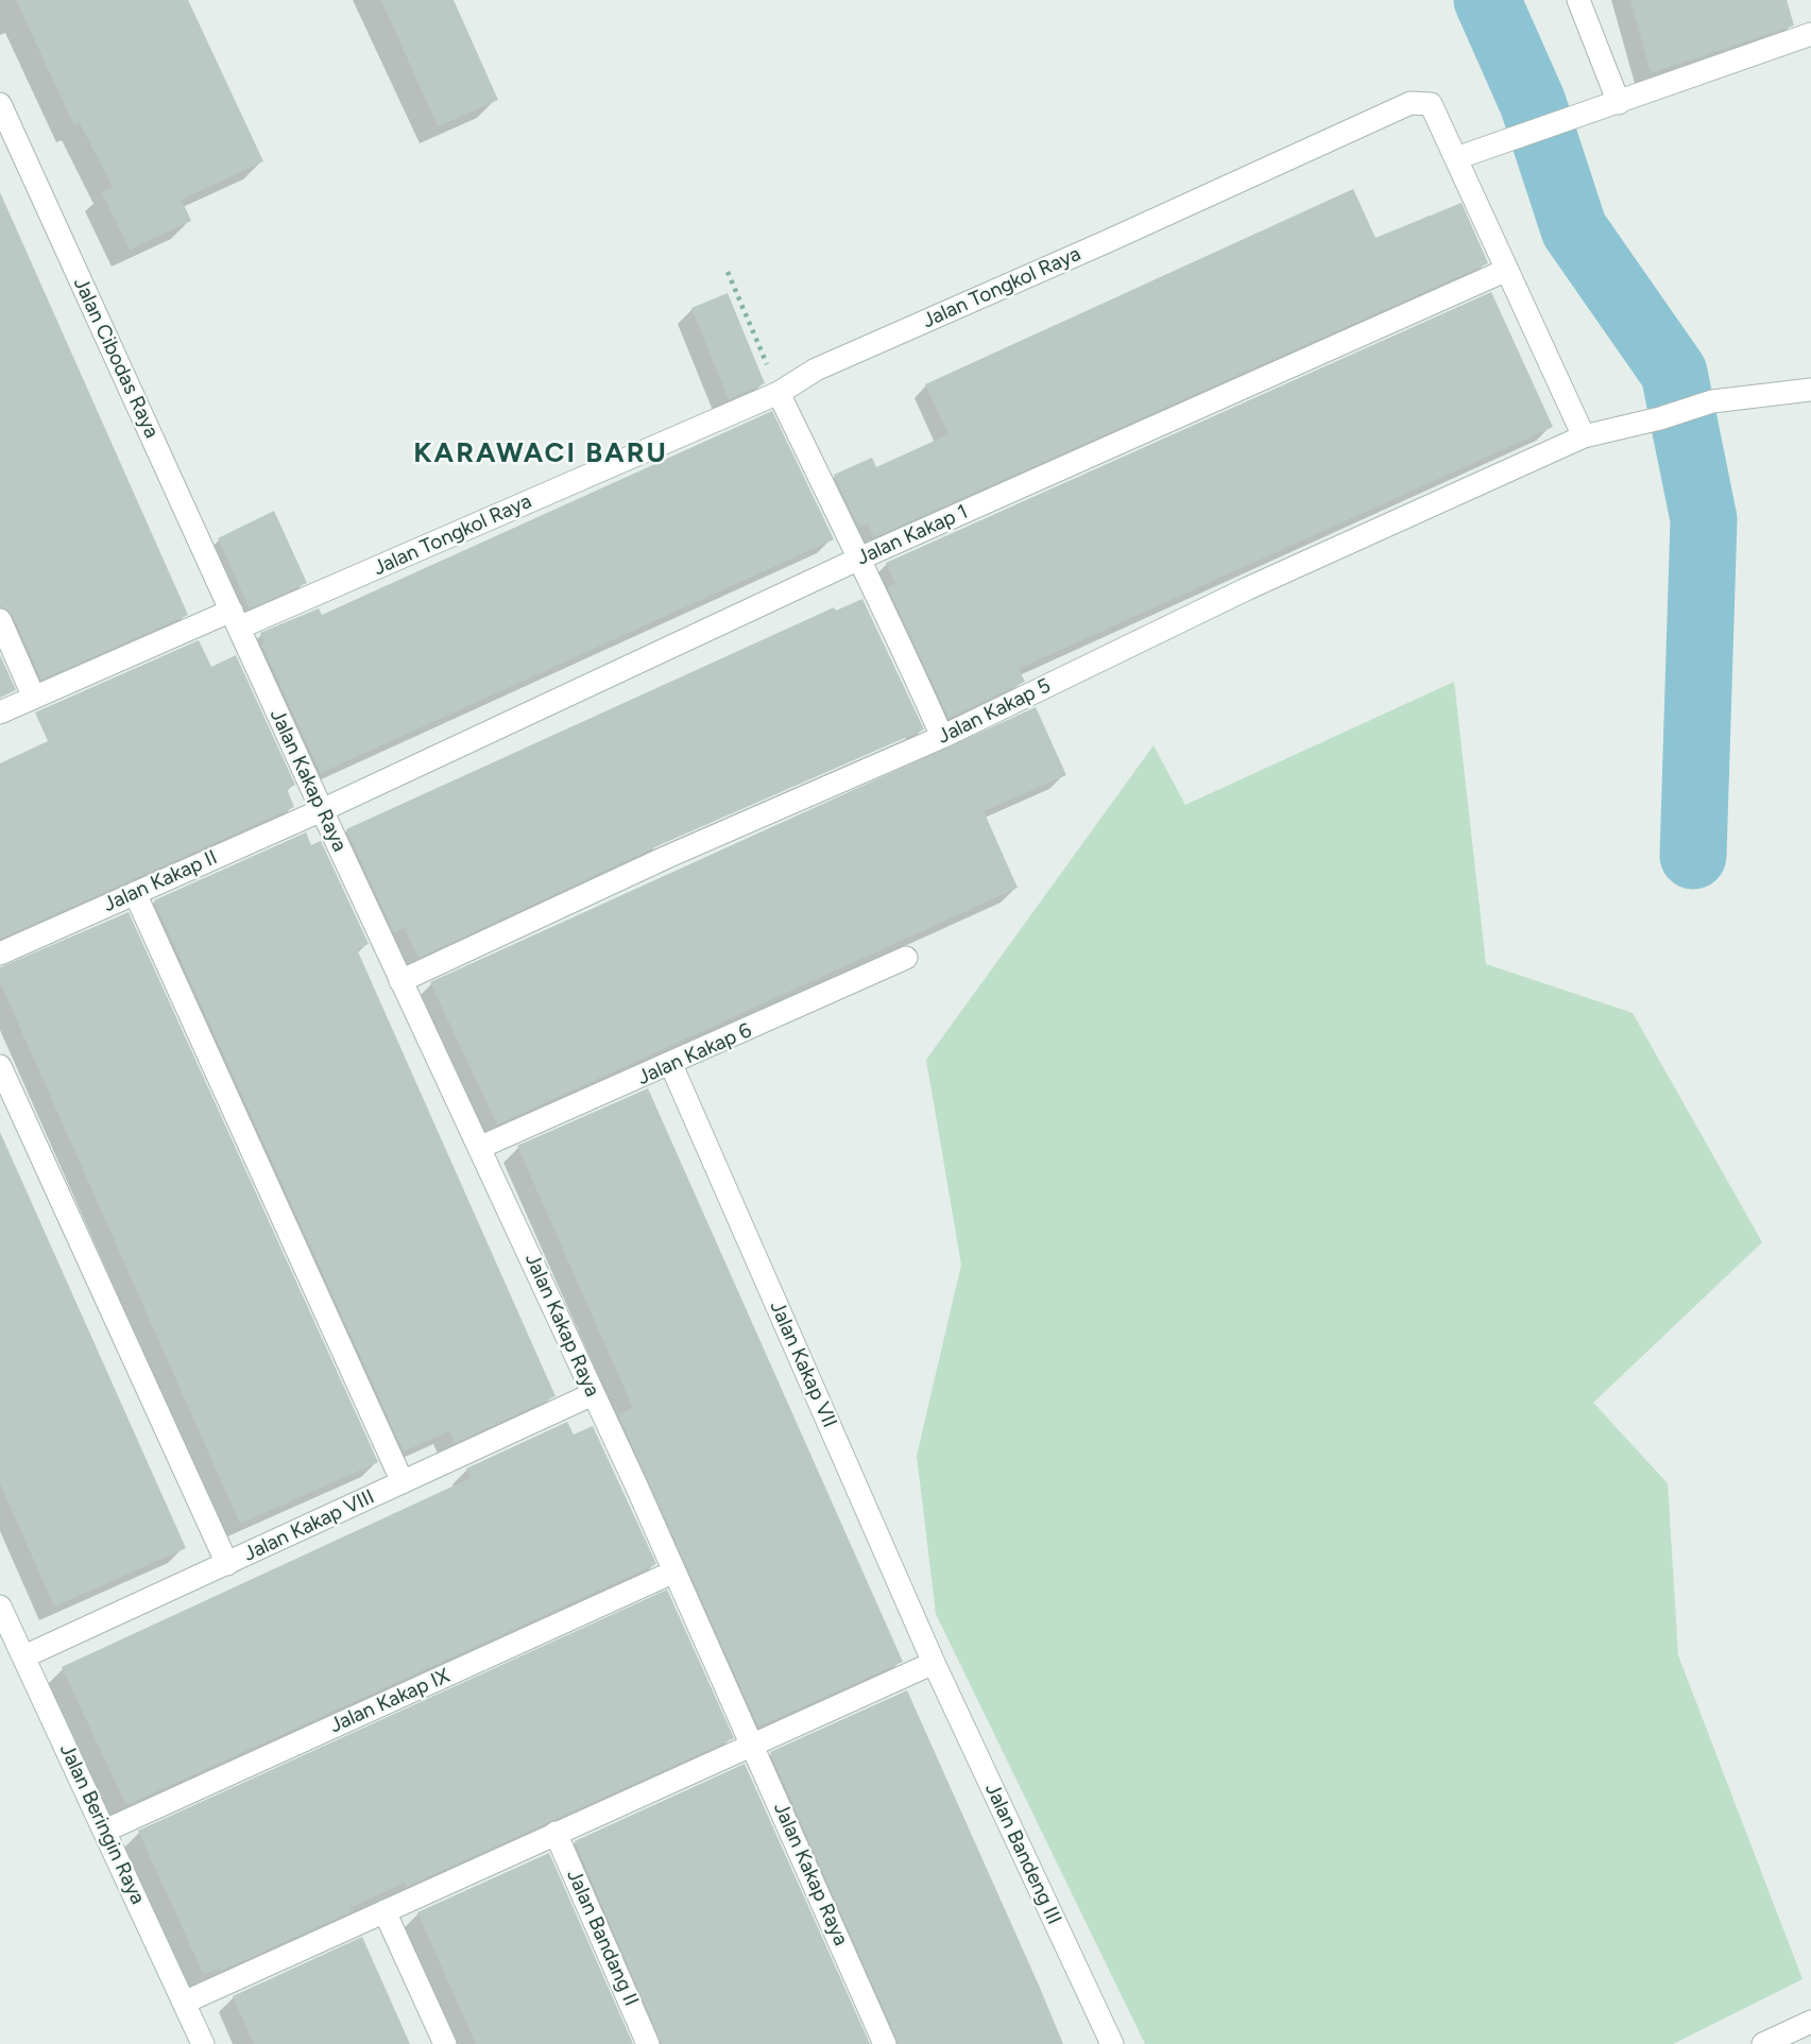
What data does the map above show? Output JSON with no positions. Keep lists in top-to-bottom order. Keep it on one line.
{"streets":{"street":["Jalan Tongkol Raya","Jalan Cibodas Raya","Jalan Kakap 1","Jalan Kakap 5","Jalan Kakap Raya","Jalan Kakap II","Jalan Kakap 6","Jalan Kakap VII","Jalan Kakap VIII","Jalan Kakap IX","Jalan Beringin Raya","Jalan Bandeng III","Jalan Bandang II"]},"crossings":[["Jalan Tongkol Raya","Jalan Cibodas Raya"],["Jalan Tongkol Raya","Jalan Kakap 1"],["Jalan Tongkol Raya","Jalan Kakap 5"],["Jalan Tongkol Raya","Jalan Kakap Raya"],["Jalan Cibodas Raya","Jalan Kakap Raya"],["Jalan Kakap 1","Jalan Kakap Raya"],["Jalan Kakap 1","Jalan Kakap II"],["Jalan Kakap 5","Jalan Kakap Raya"],["Jalan Kakap Raya","Jalan Kakap II"],["Jalan Kakap Raya","Jalan Kakap 6"],["Jalan Kakap Raya","Jalan Kakap VIII"],["Jalan Kakap Raya","Jalan Kakap IX"],["Jalan Kakap 6","Jalan Kakap VII"],["Jalan Kakap VII","Jalan Bandeng III"],["Jalan Kakap VIII","Jalan Beringin Raya"],["Jalan Kakap IX","Jalan Beringin Raya"]],"districts":["KARAWACI BARU"]}
